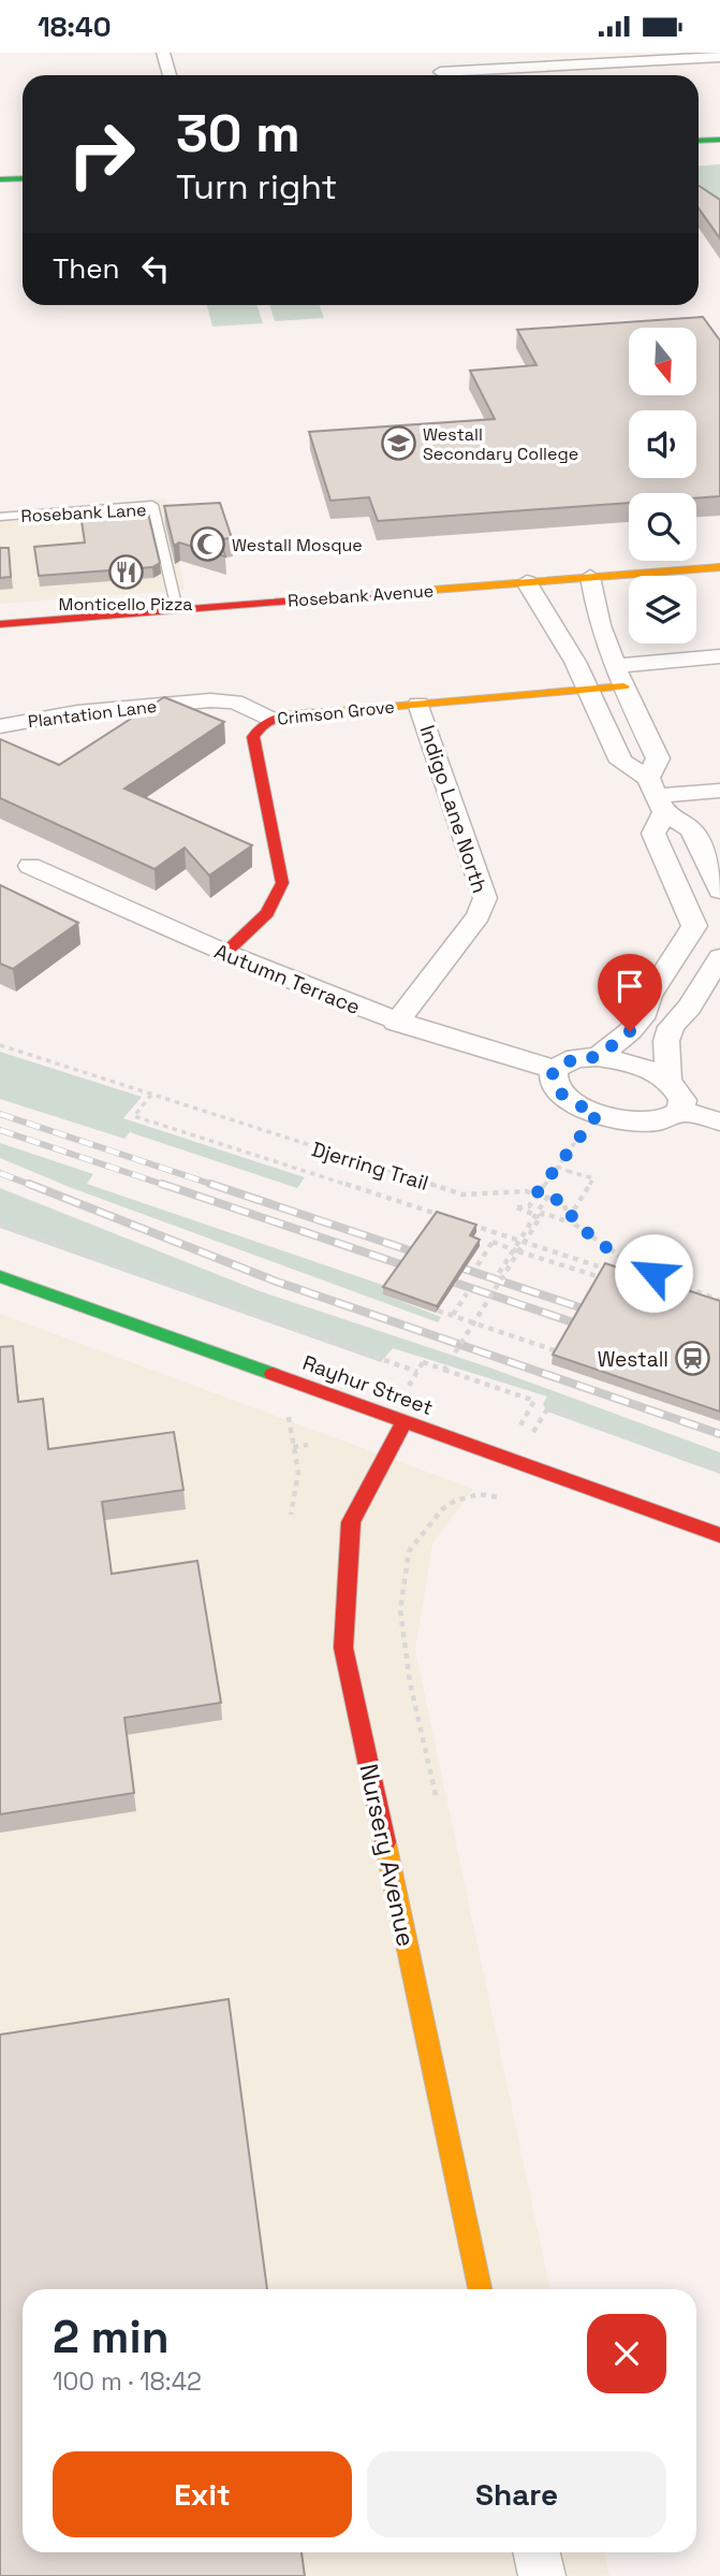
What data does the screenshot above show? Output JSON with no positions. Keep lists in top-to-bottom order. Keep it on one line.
{"streets":{"street":["Rosebank Avenue","Crimson Grove","Plantation Lane","Indigo Lane North","Autumn Terrace","Rayhur Street","Nursery Avenue"],"lane":["Rosebank Lane"],"path":["Djerring Trail"]},"crossings":[["Rosebank Lane","Rosebank Avenue"],["Crimson Grove","Plantation Lane"],["Crimson Grove","Indigo Lane North"],["Crimson Grove","Autumn Terrace"],["Indigo Lane North","Autumn Terrace"],["Rayhur Street","Nursery Avenue"]],"places":{"school or university":["Westall Secondary College"],"mosque":["Westall Mosque"],"restaurant":["Monticello Pizza"],"station":["Westall"]},"north":"bottom","page":{"status":"18:40","turn":["30 m","Turn right"],"then":"Then","heading":["2 min","100 m · 18:42"],"buttons":["Exit","Share"]}}
